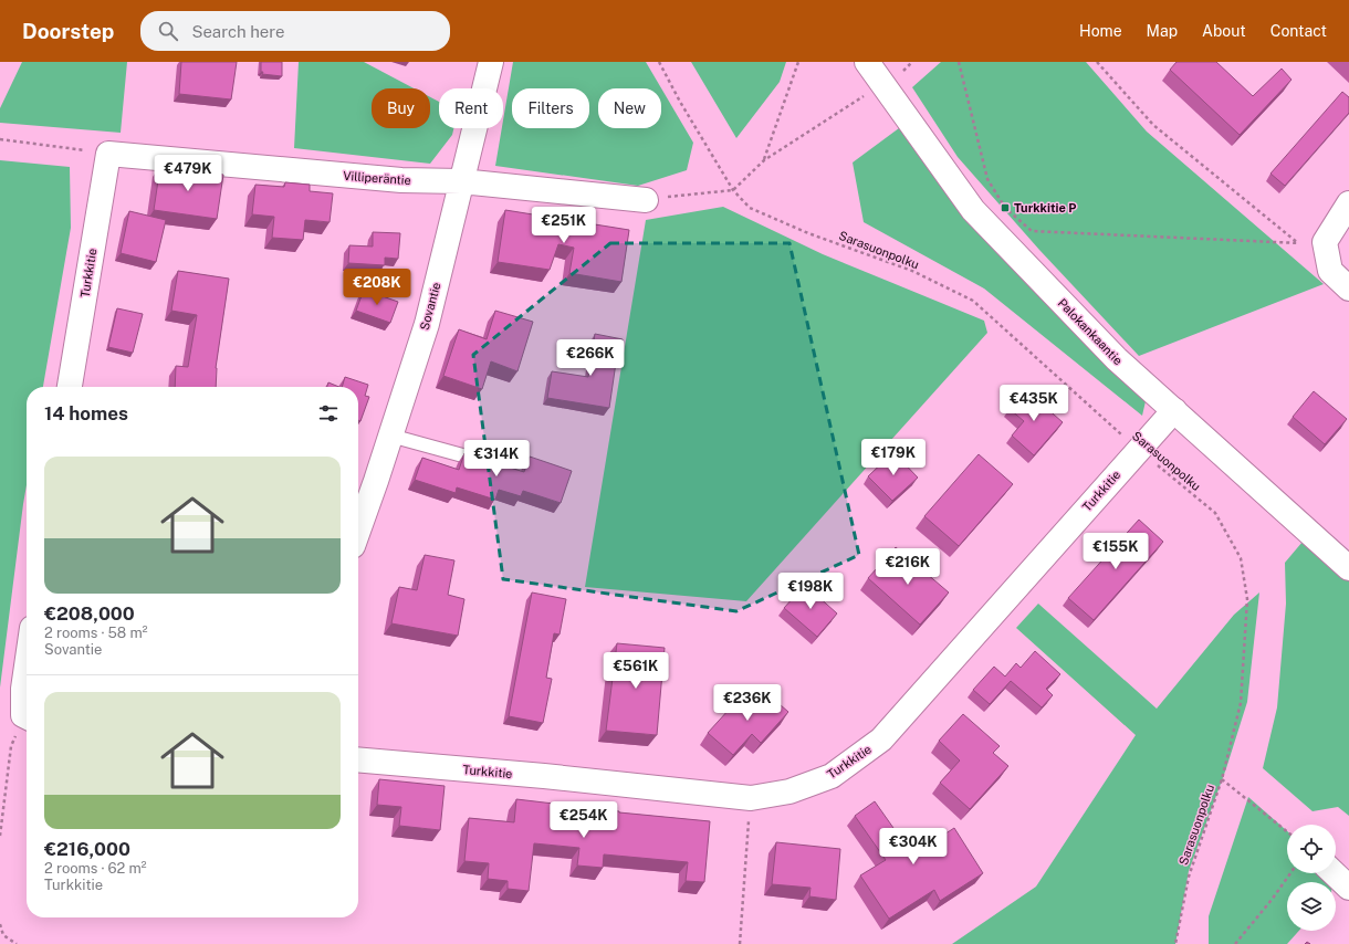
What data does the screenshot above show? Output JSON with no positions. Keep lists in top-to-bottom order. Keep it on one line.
{"streets":{"street":["Villiperäntie","Turkkitie","Sovantie","Palokankaantie"],"path":["Sarasuonpolku"]},"crossings":[["Villiperäntie","Turkkitie"],["Villiperäntie","Sovantie"],["Sarasuonpolku","Turkkitie"],["Turkkitie","Palokankaantie"]],"places":{"transit":["Turkkitie P"]},"page":{"header":"Doorstep","search":"Search here","nav":["Home","Map","About","Contact"],"chip":["Buy","Rent","Filters","New"],"price":["€479K","€251K","€208K","€266K","€435K","€179K","€314K","€155K","€216K","€198K","€561K","€236K","€254K","€304K"],"heading":"14 homes","list":[{"name":"€208,000","note":"2 rooms · 58 m² · Sovantie"},{"name":"€216,000","note":"2 rooms · 62 m² · Turkkitie"}]}}
